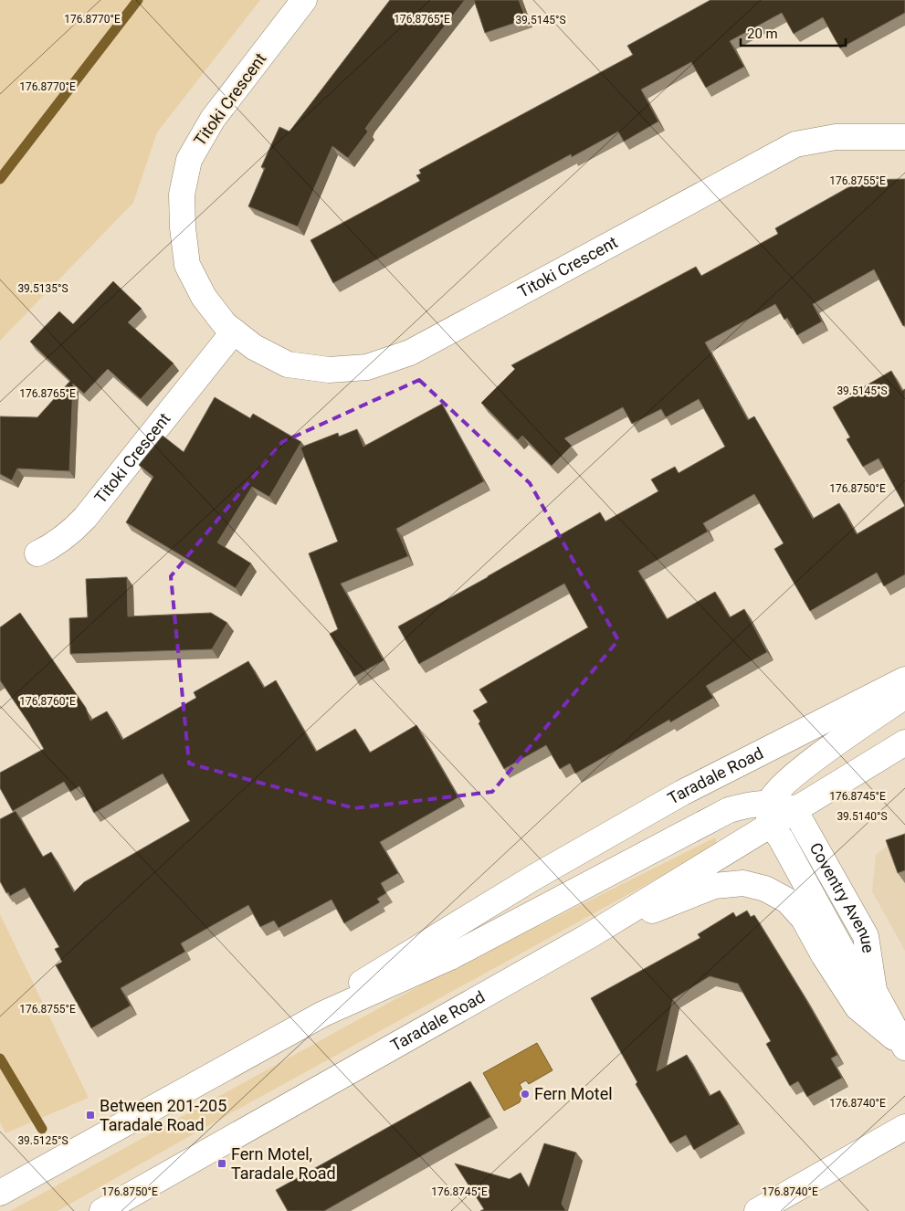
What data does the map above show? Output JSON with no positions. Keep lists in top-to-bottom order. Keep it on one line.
{"streets":{"main road":["Titoki Crescent","Taradale Road","Coventry Avenue"]},"crossings":[["Taradale Road","Coventry Avenue"]],"places":{"other":["Fern Motel"],"transit":["Between 201-205 Taradale Road","Fern Motel, Taradale Road"]},"scale_bar":"20 m","coordinates":["176.8770°E","176.8765°E","39.5145°S","176.8755°E","39.5135°S","176.8750°E","176.8760°E","176.8745°E","39.5140°S","176.8740°E","39.5125°S"]}
